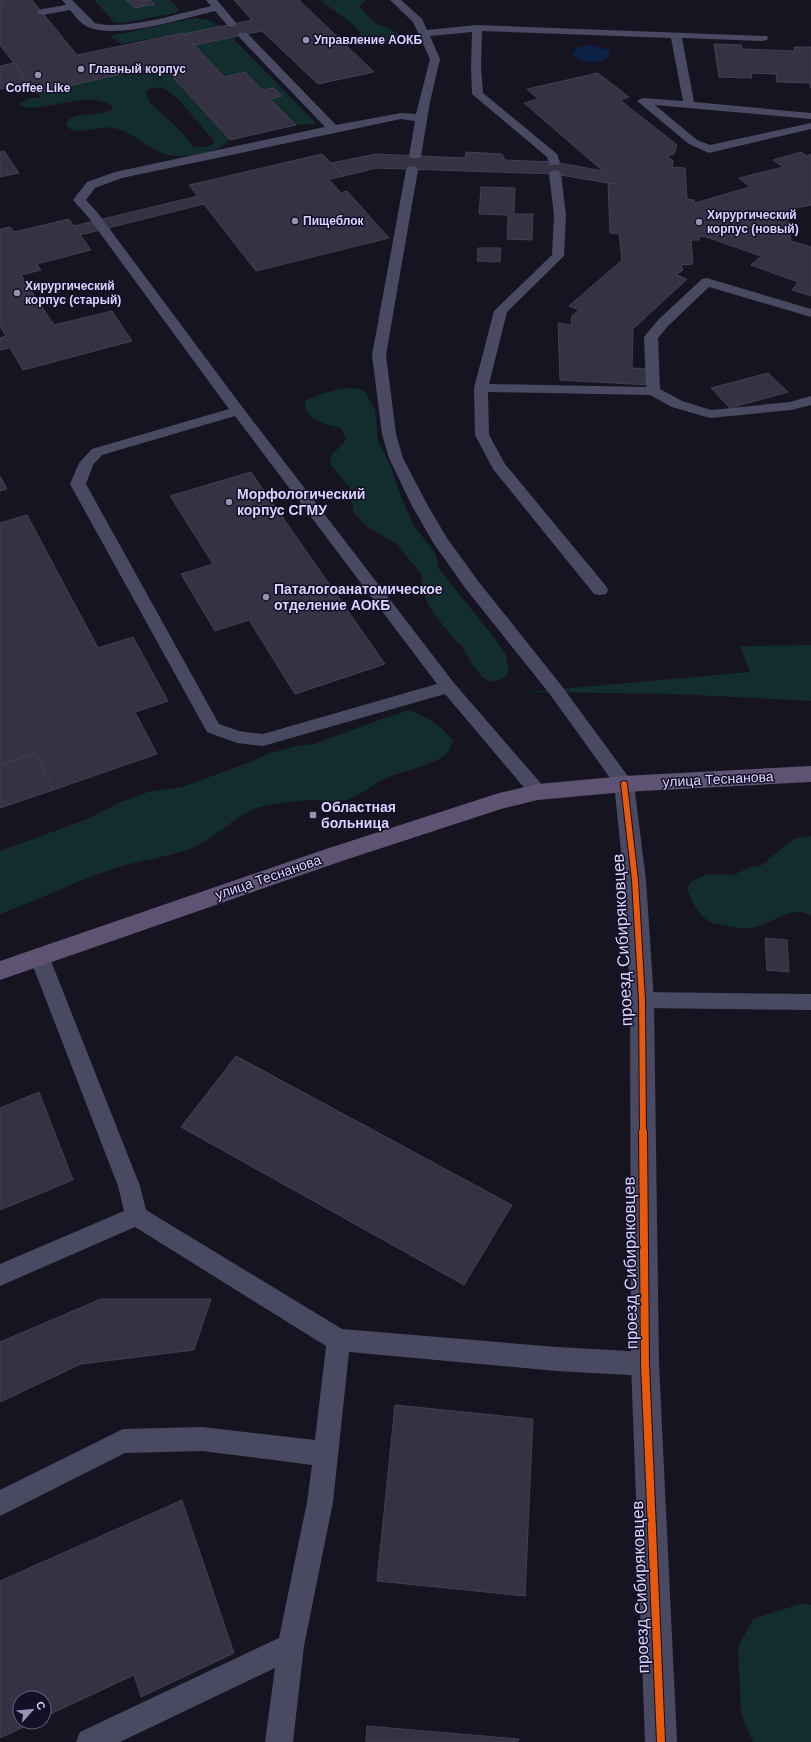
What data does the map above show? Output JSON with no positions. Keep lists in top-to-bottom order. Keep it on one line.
{"streets":{"main road":["улица Теснанова"],"street":["проезд Сибиряковцев"]},"crossings":[["улица Теснанова","проезд Сибиряковцев"]],"places":{"other":["Управление АОКБ","Главный корпус","Coffee Like","Пищеблок","Хирургический корпус (новый)","Хирургический корпус (старый)","Морфологический корпус СГМУ","Паталогоанатомическое отделение АОКБ"],"transit":["Областная больница"]},"north":"top right"}
